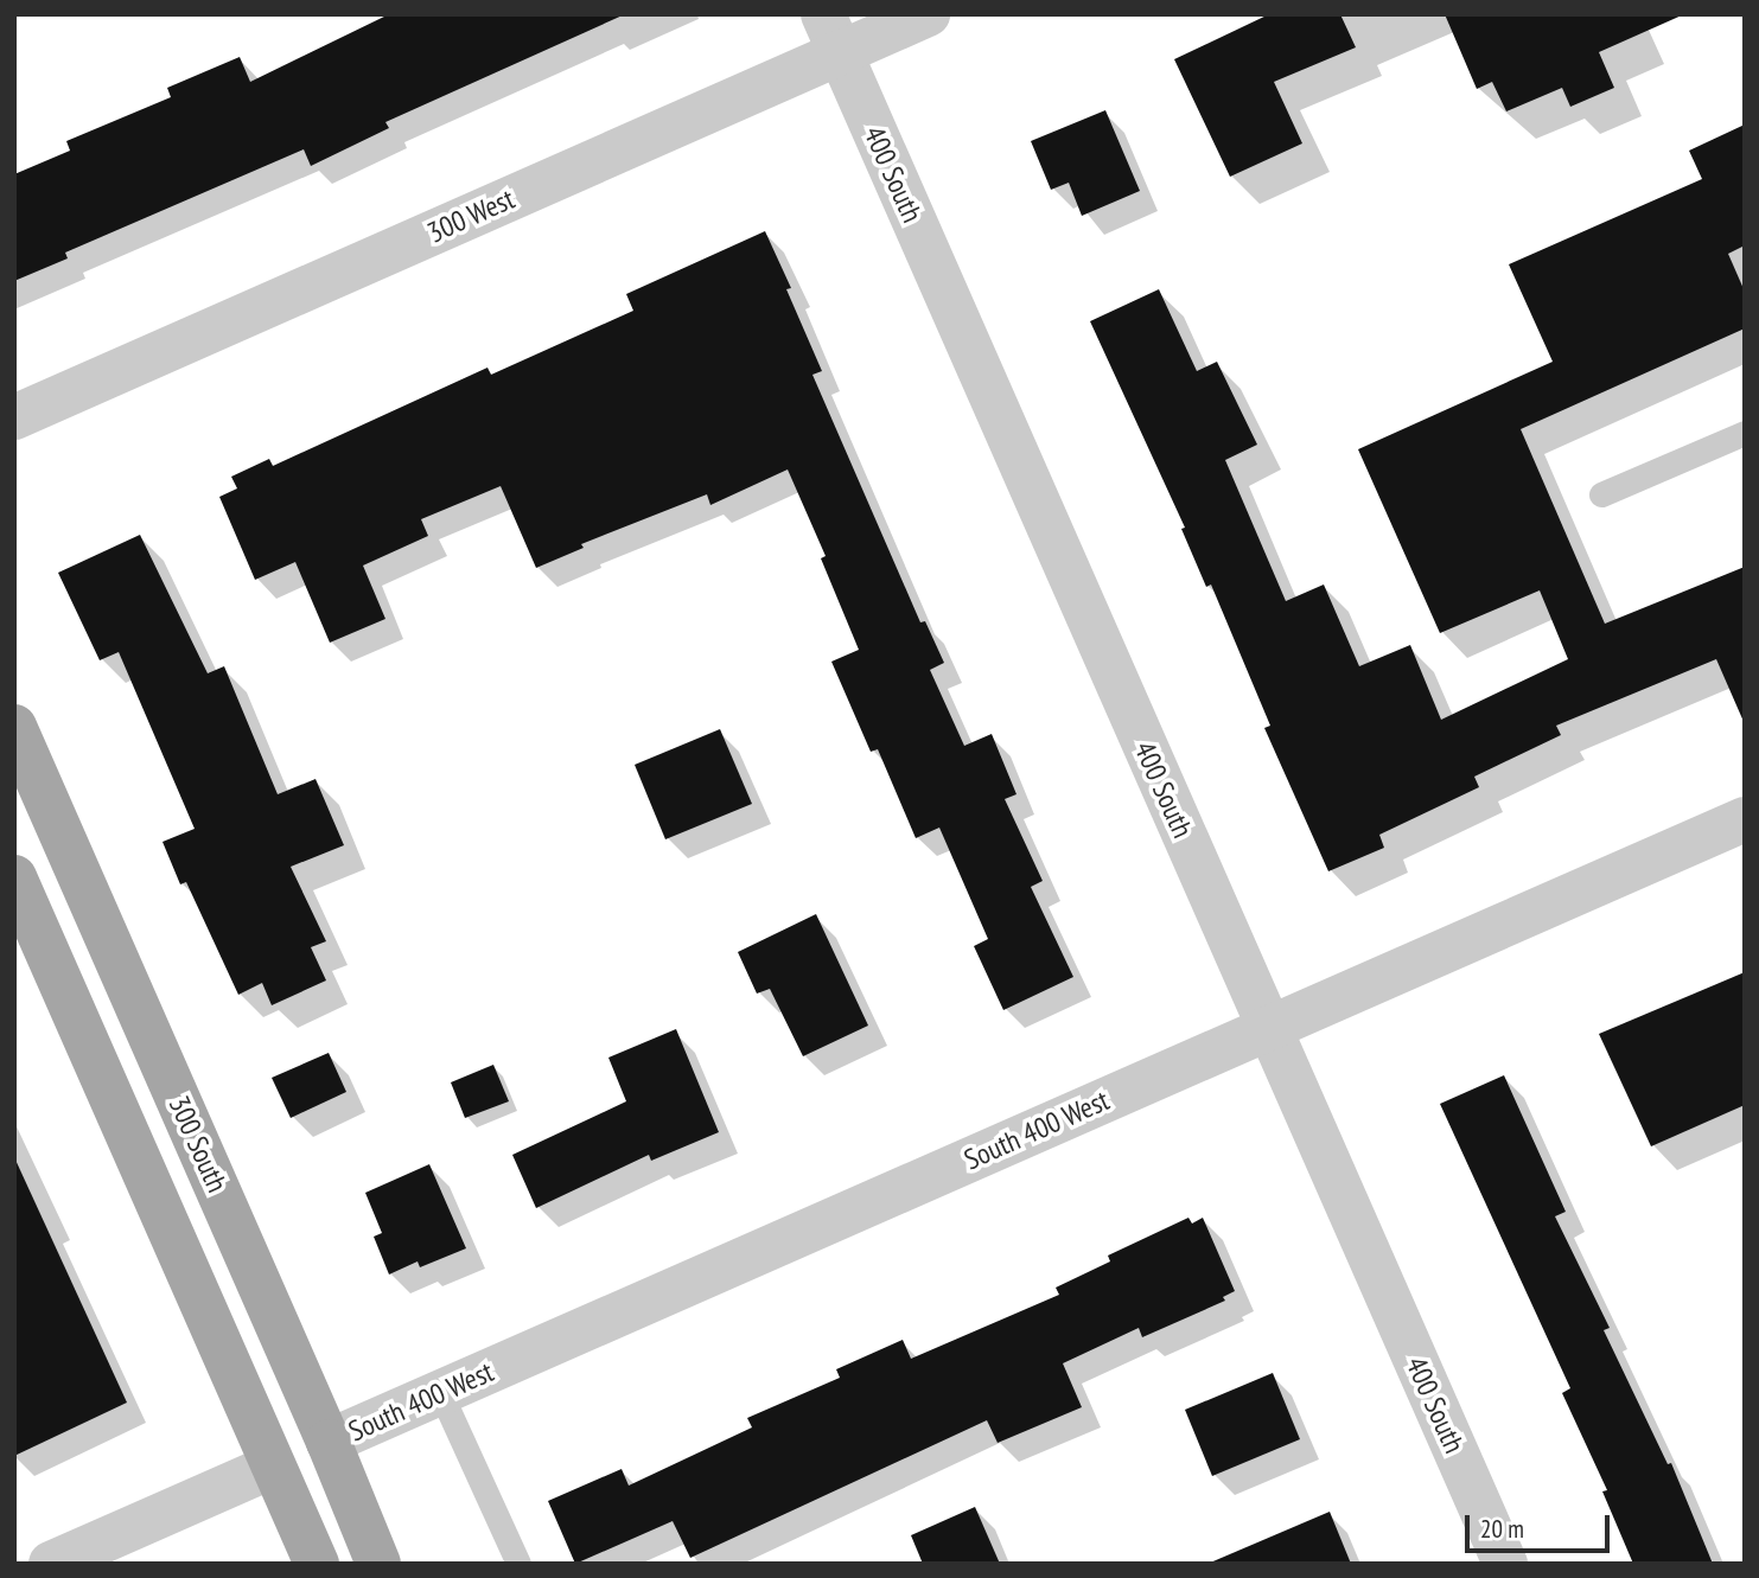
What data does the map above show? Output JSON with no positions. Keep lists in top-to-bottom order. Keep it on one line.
{"streets":{"main road":["300 South"],"street":["400 South","300 West","South 400 West"]},"crossings":[["400 South","300 West"],["400 South","South 400 West"],["South 400 West","300 South"]],"scale_bar":"20 m"}
